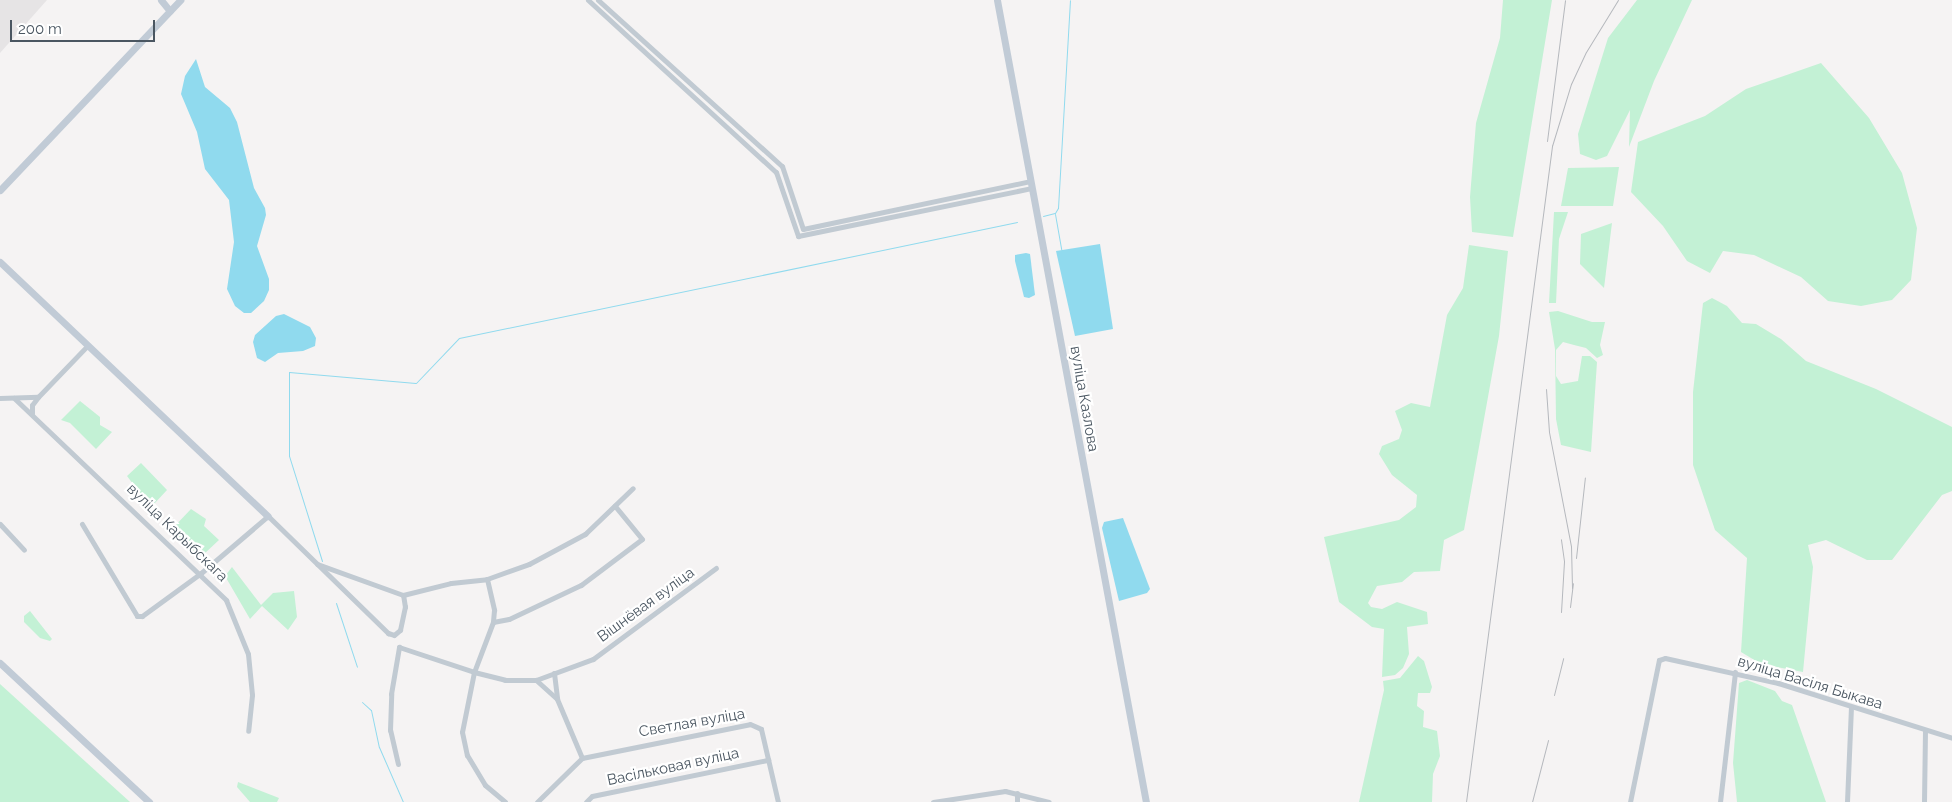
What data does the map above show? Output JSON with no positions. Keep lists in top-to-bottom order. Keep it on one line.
{"streets":{"main road":["вуліца Казлова"],"street":["вуліца Карыбскага","Вішнёвая вуліца","вуліца Васіля Быкава","Светлая вуліца","Васільковая вуліца"]},"crossings":[["Светлая вуліца","Васільковая вуліца"]],"scale_bar":"200 m"}
